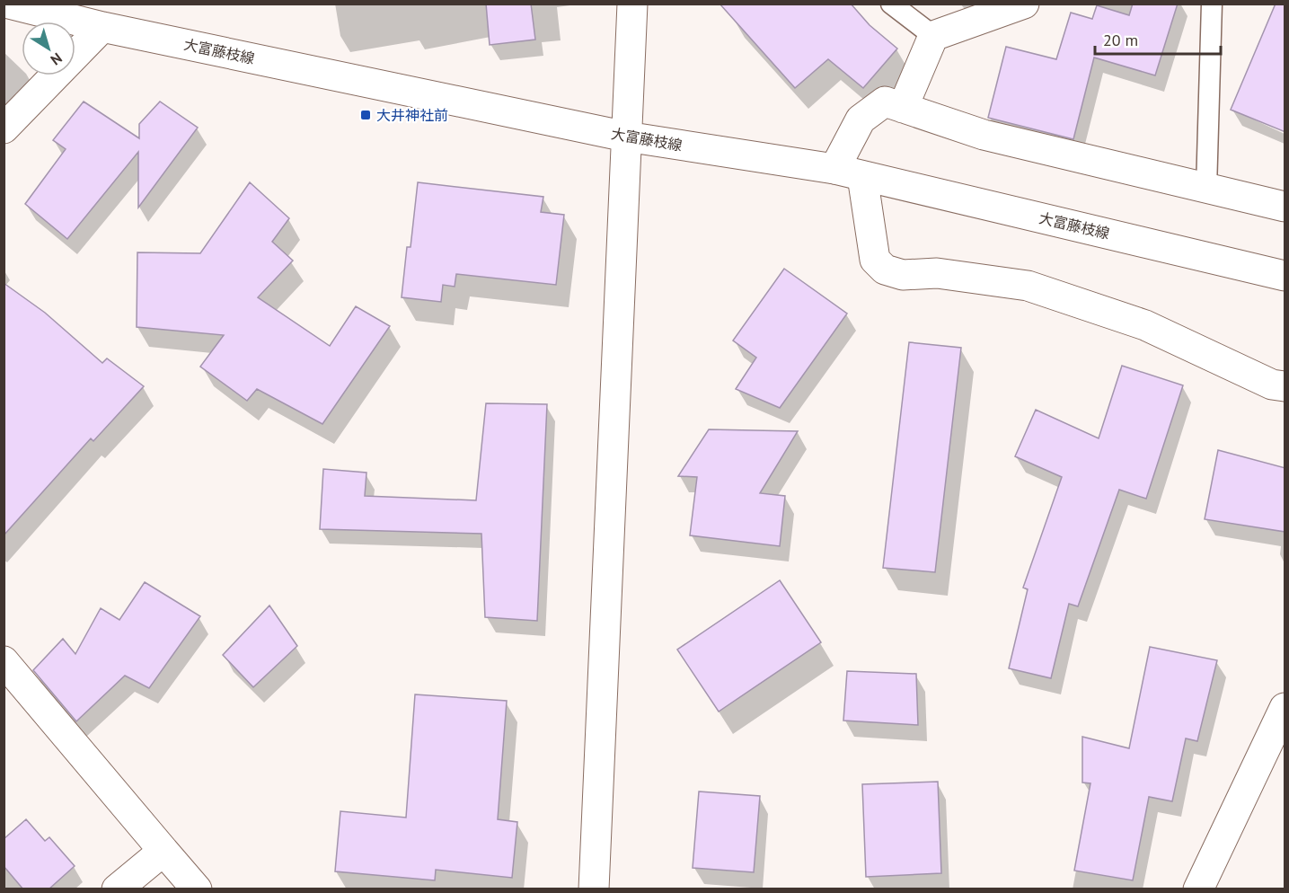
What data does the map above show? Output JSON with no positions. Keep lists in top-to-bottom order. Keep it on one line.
{"streets":{"street":["大富藤枝線"]},"places":{"transit":["大井神社前"]},"scale_bar":"20 m","north":"bottom right"}
